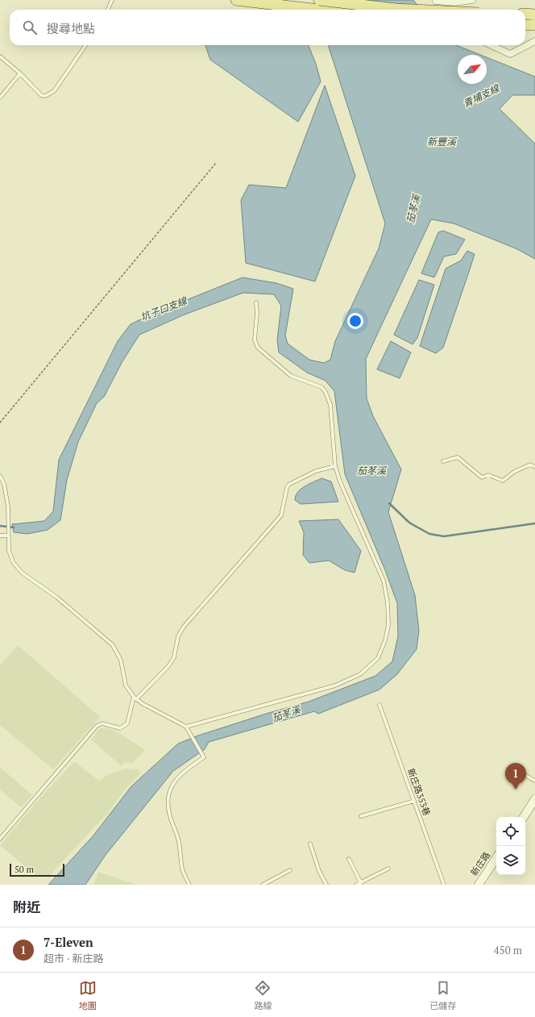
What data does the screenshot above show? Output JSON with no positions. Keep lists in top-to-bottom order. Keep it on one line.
{"streets":{"street":["新庄路"],"lane":["新庄路353巷"]},"water":["青埔支線","新豐溪","茄苳溪","坑子口支線"],"scale_bar":"50 m","north":"top right","page":{"search":"搜尋地點","pins":"1","scale":"50 m","heading":"附近","list":[{"mark":"1","name":"7-Eleven","note":"超市 · 新庄路","value":"450 m"}],"nav":["地圖","路線","已儲存"]}}
